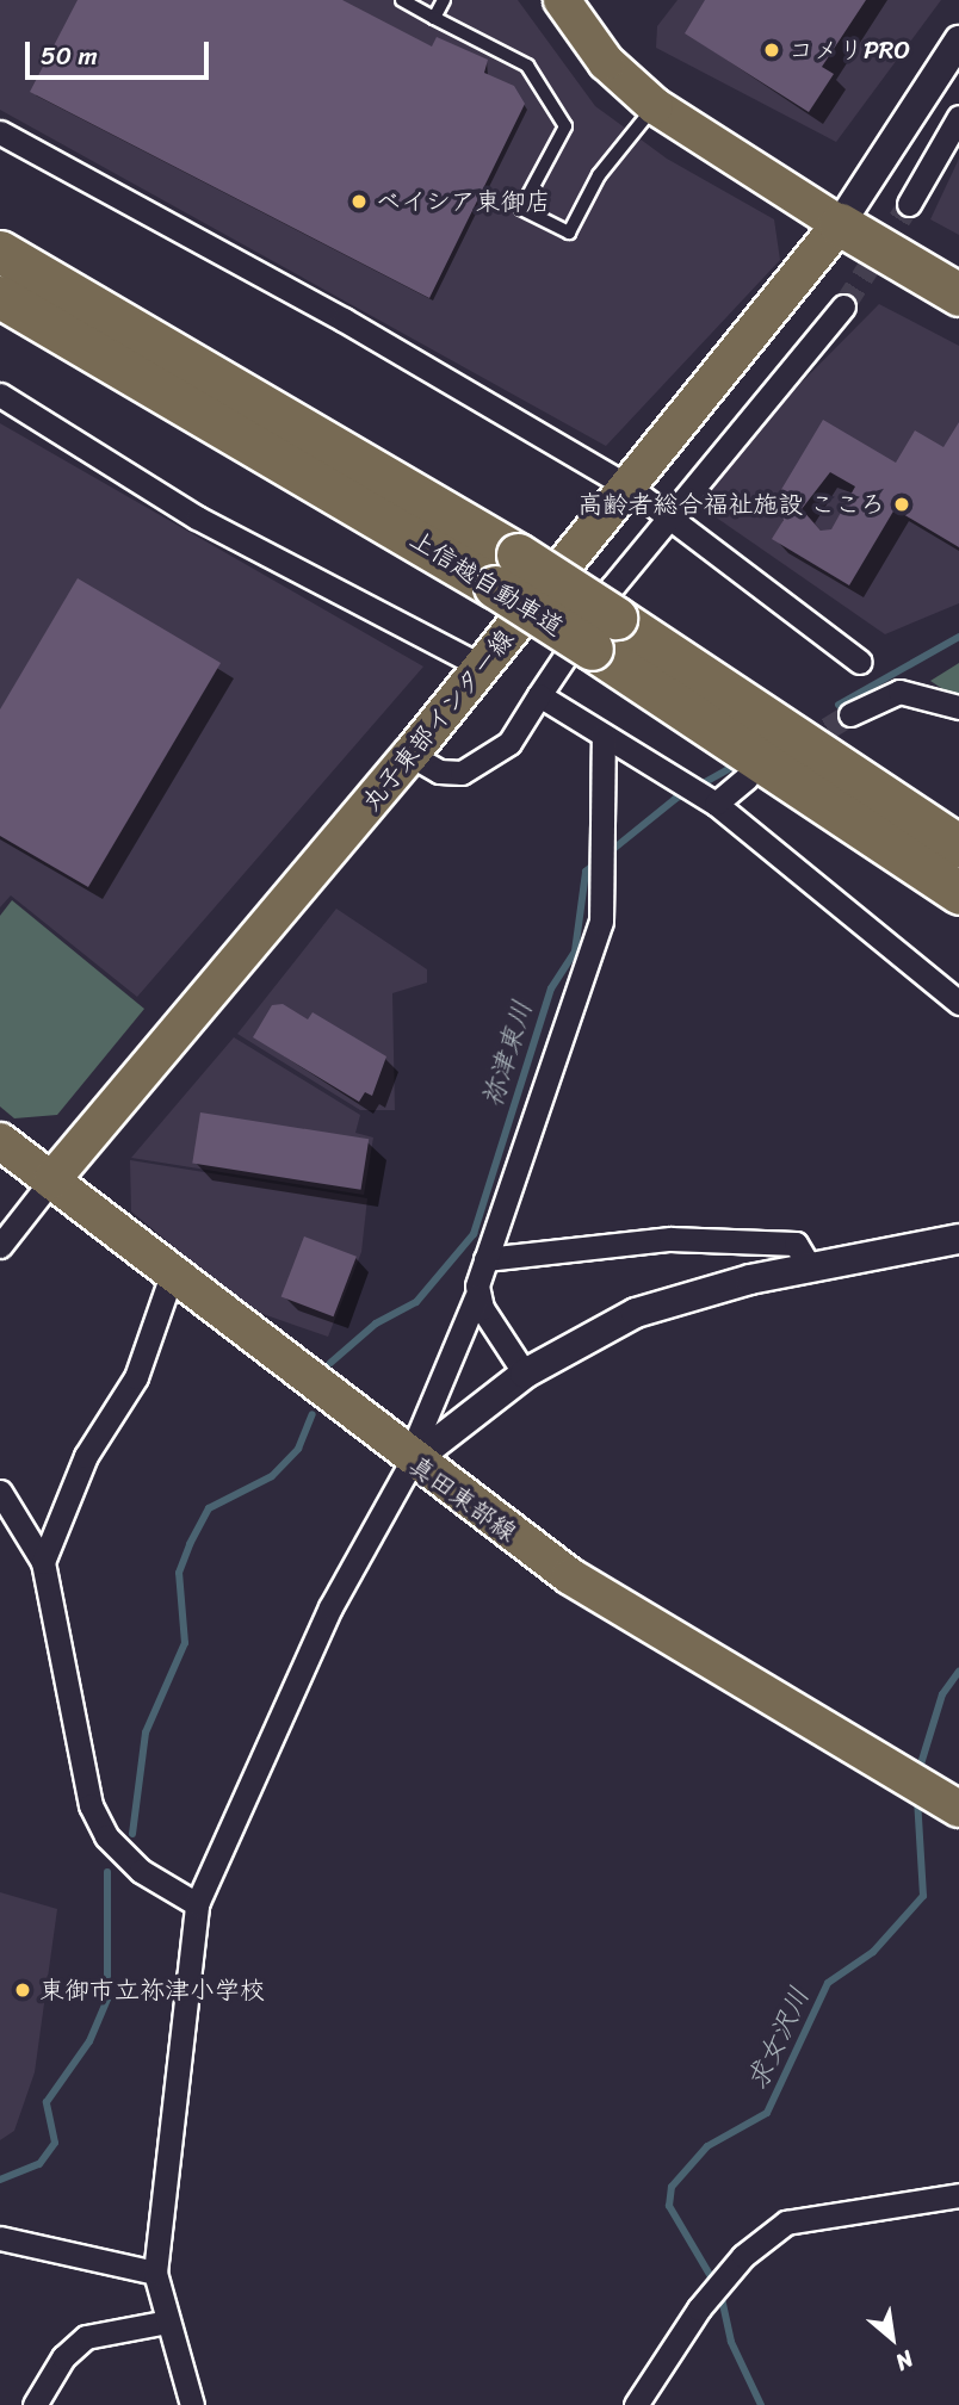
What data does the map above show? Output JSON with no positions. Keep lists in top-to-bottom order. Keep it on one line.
{"streets":{"highway":["上信越自動車道"],"main road":["丸子東部インター線","真田東部線"]},"crossings":[["丸子東部インター線","真田東部線"]],"water":["祢津東川","求女沢川"],"places":["コメリPRO","ベイシア東御店","高齢者総合福祉施設 こころ","東御市立祢津小学校"],"scale_bar":"50 m","north":"bottom right"}
